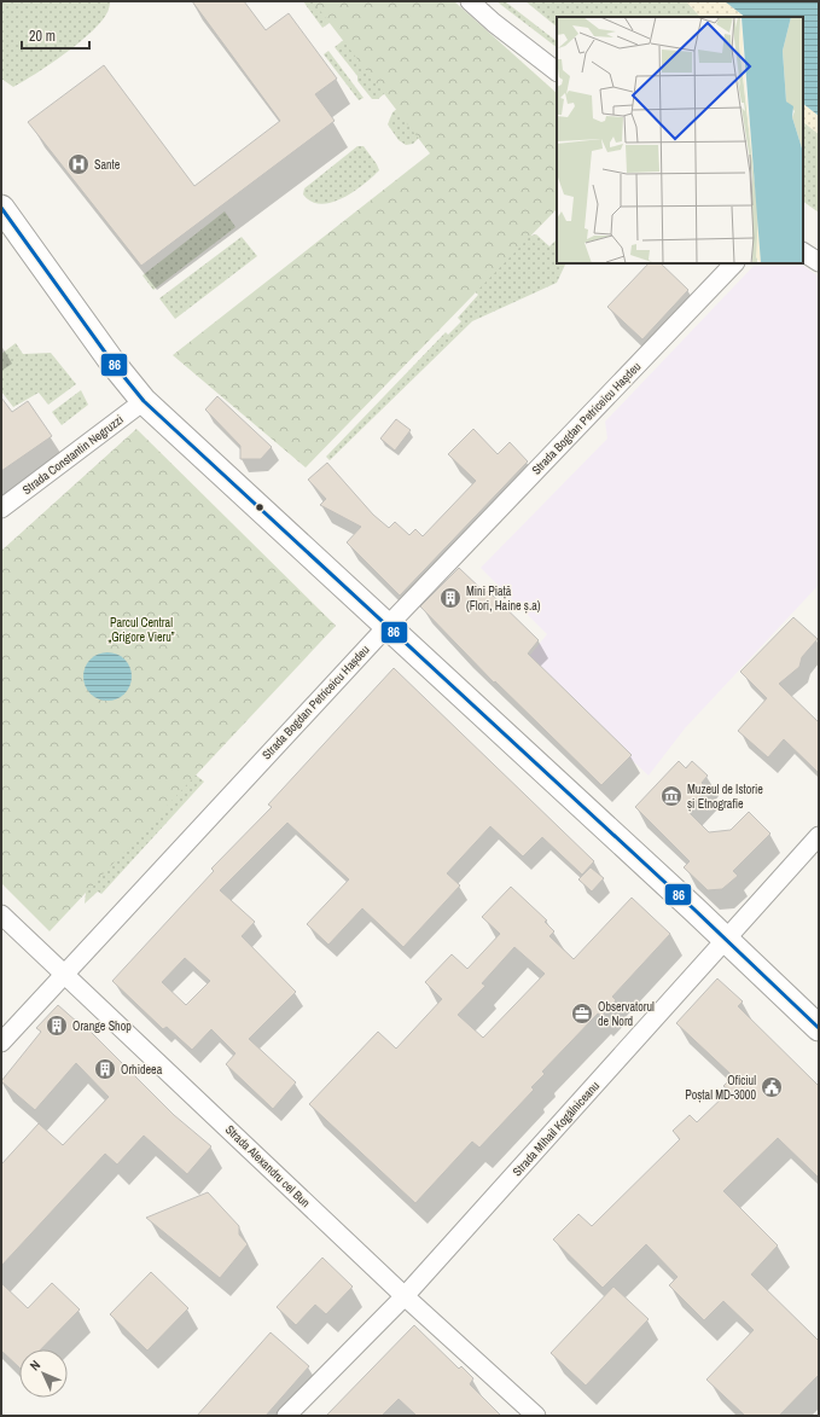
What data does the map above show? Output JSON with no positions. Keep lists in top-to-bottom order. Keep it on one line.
{"streets":{"street":["Strada Bogdan Petriceicu Hașdeu","Strada Constantin Negruzzi","Strada Mihail Kogălniceanu","Strada Alexandru cel Bun"]},"crossings":[["Strada Bogdan Petriceicu Hașdeu","Strada Alexandru cel Bun"],["Strada Mihail Kogălniceanu","Strada Alexandru cel Bun"]],"parks":["Parcul Central „Grigore Vieru”"],"places":{"hospital":["Sante"],"building":["Mini Piață (Flori, Haine ș.a)","Orange Shop","Orhideea"],"museum":["Muzeul de Istorie și Etnografie"],"office":["Observatorul de Nord"],"public building":["Oficiul Poștal MD-3000"]},"lines":["transit line 86"],"scale_bar":"20 m","north":"top left"}
